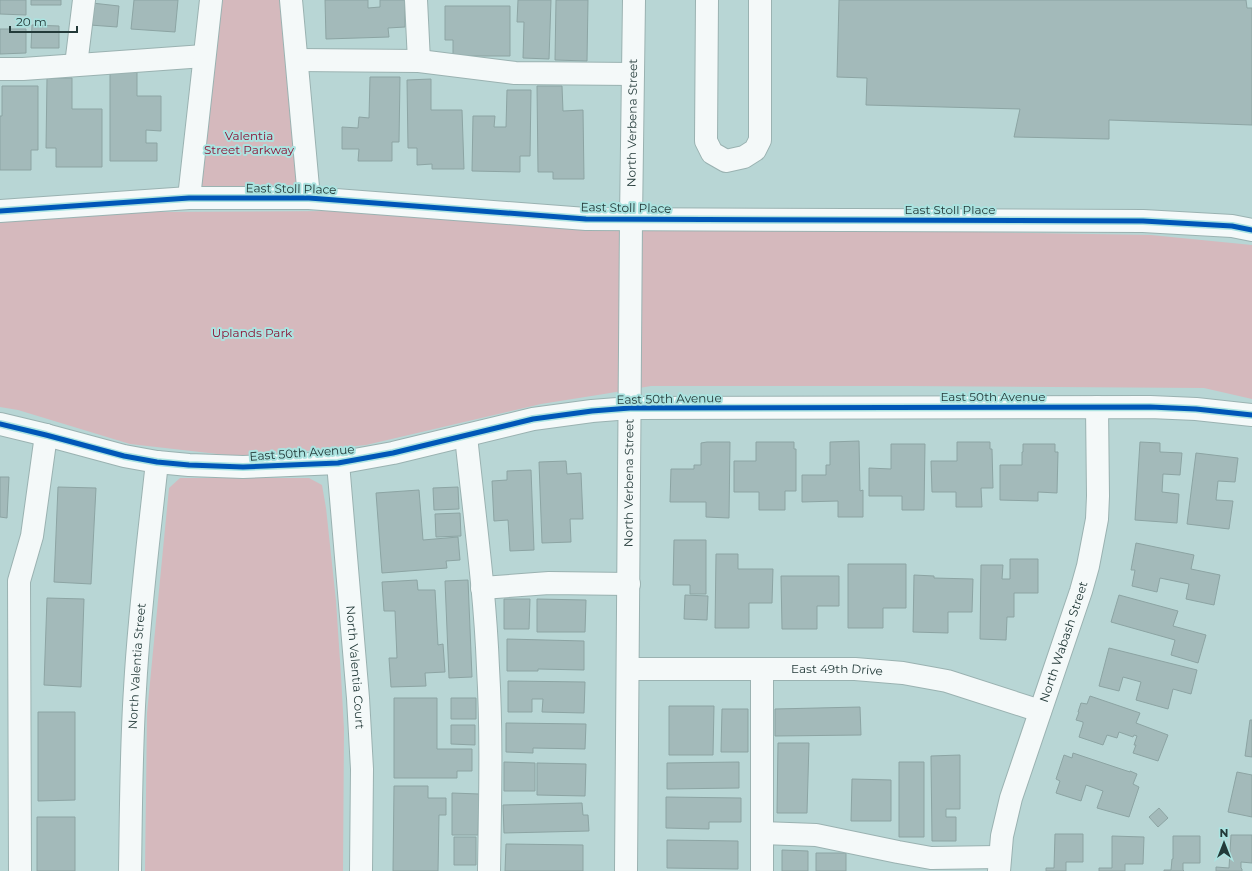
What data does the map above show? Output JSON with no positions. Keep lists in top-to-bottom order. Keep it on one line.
{"streets":{"street":["North Verbena Street","East Stoll Place","East 50th Avenue","North Wabash Street","North Valentia Street","North Valentia Court","East 49th Drive"]},"crossings":[["North Verbena Street","East Stoll Place"],["North Verbena Street","East 50th Avenue"],["North Verbena Street","East 49th Drive"],["East 50th Avenue","North Wabash Street"],["East 50th Avenue","North Valentia Street"],["East 50th Avenue","North Valentia Court"],["North Wabash Street","East 49th Drive"]],"parks":["Valentia Street Parkway","Uplands Park"],"scale_bar":"20 m","north":"top"}
